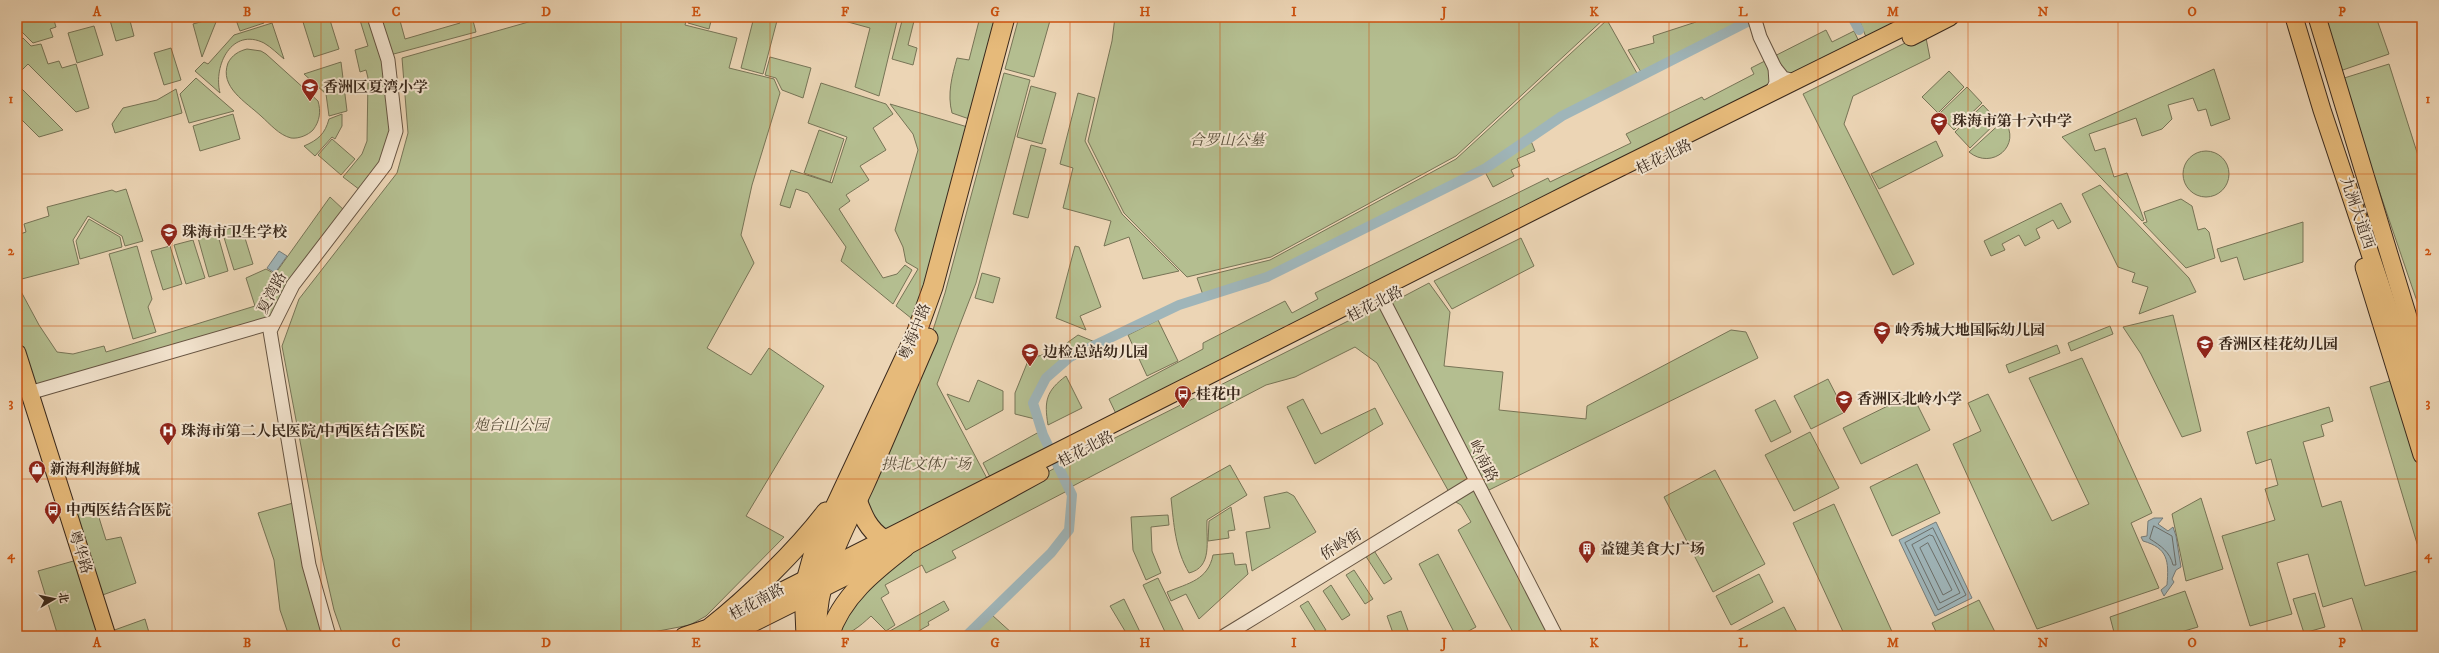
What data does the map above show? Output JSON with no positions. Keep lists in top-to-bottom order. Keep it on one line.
{"streets":{"highway":["粤海中路"],"main road":["桂花北路","九洲大道西","粤华路","桂花南路"],"street":["夏湾路","岭南路","侨岭街"]},"crossings":[["桂花北路","粤海中路"],["桂花北路","岭南路"],["桂花北路","桂花南路"],["粤海中路","桂花南路"],["岭南路","侨岭街"]],"parks":["合罗山公墓","炮台山公园","拱北文体广场"],"places":{"school or university":["香洲区夏湾小学","珠海市第十六中学","珠海市卫生学校","岭秀城大地国际幼儿园","香洲区桂花幼儿园","边检总站幼儿园","香洲区北岭小学"],"bus stop":["桂花中","中西医结合医院"],"hospital":["珠海市第二人民医院/中西医结合医院"],"shop":["新海利海鲜城"],"building":["益键美食大广场"]},"north":"right","grid":{"columns":["A","B","C","D","E","F","G","H","I","J","K","L","M","N","O","P"],"rows":["1","2","3","4"]}}
